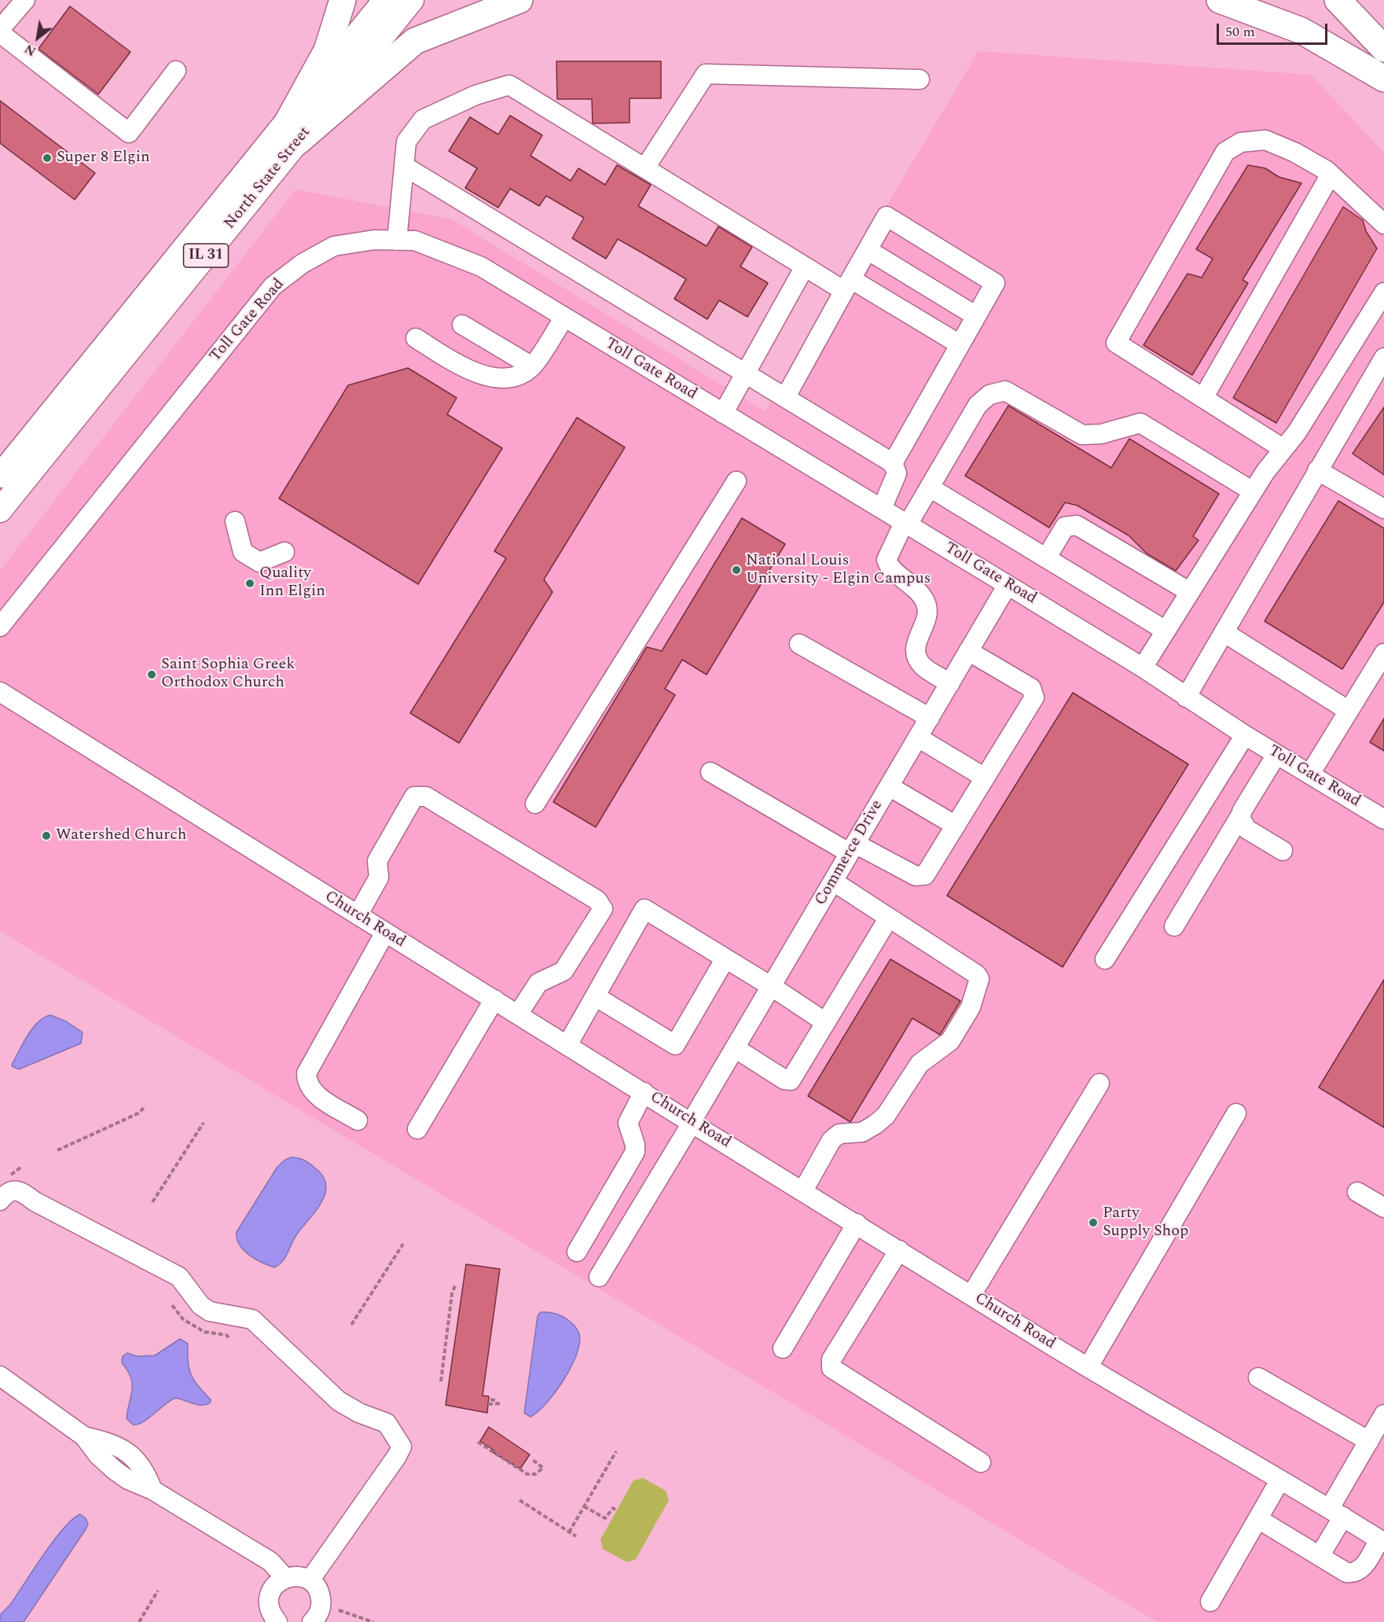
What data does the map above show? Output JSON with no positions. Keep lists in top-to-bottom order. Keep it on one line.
{"streets":{"main road":["North State Street","IL 31"],"street":["Toll Gate Road","Commerce Drive","Church Road"]},"crossings":[["Toll Gate Road","Commerce Drive"],["Commerce Drive","Church Road"]],"places":["Super 8 Elgin","National Louis University - Elgin Campus","Quality Inn Elgin","Saint Sophia Greek Orthodox Church","Watershed Church","Party Supply Shop"],"scale_bar":"50 m","north":"bottom left"}
